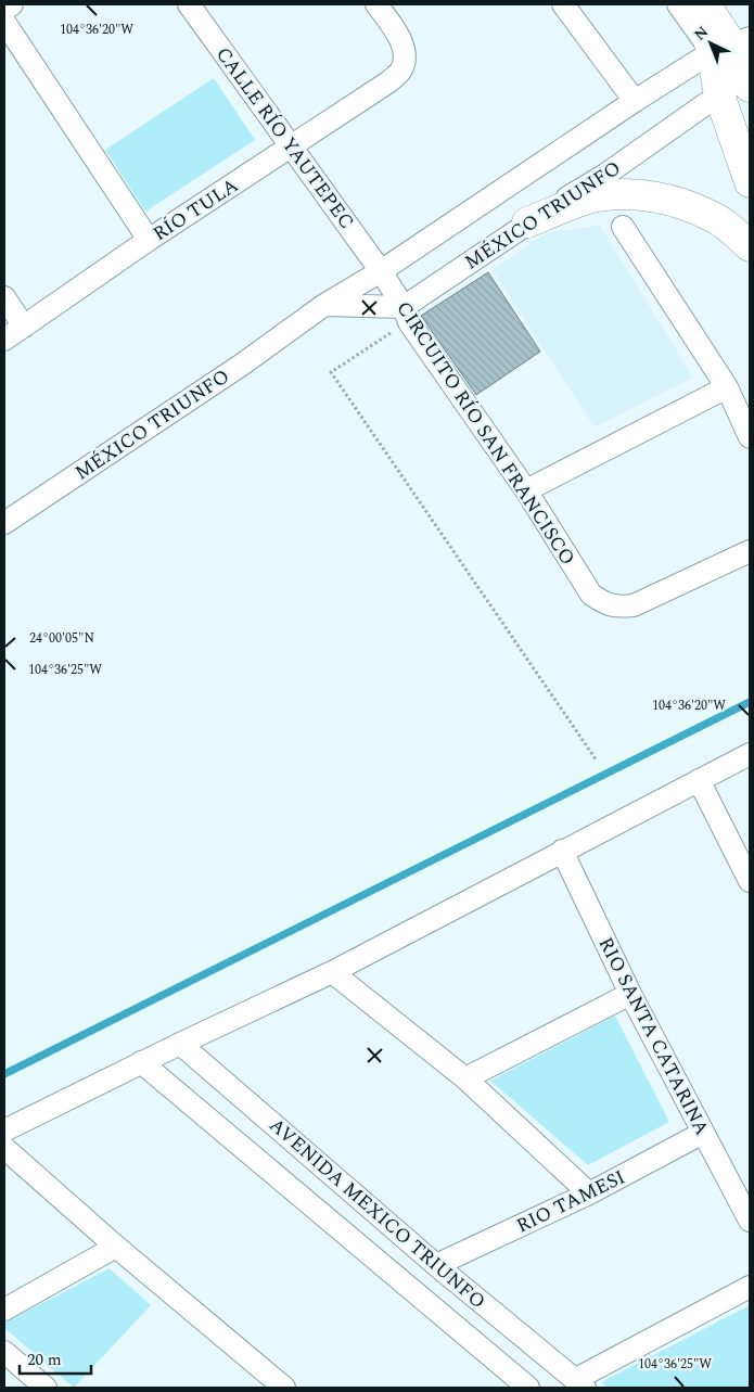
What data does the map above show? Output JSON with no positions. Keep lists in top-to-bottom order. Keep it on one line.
{"streets":{"street":["CALLE RÍO YAUTEPEC","RÍO TULA","MÉXICO TRIUNFO","CIRCUITO RÍO SAN FRANCISCO","RIO SANTA CATARINA","RIO TAMESI","AVENIDA MEXICO TRIUNFO"]},"crossings":[["CALLE RÍO YAUTEPEC","RÍO TULA"],["CALLE RÍO YAUTEPEC","MÉXICO TRIUNFO"],["CALLE RÍO YAUTEPEC","CIRCUITO RÍO SAN FRANCISCO"],["MÉXICO TRIUNFO","CIRCUITO RÍO SAN FRANCISCO"],["RIO SANTA CATARINA","RIO TAMESI"],["RIO TAMESI","AVENIDA MEXICO TRIUNFO"]],"scale_bar":"20 m","north":"top left","coordinates":["104°36'20\"W","24°00'05\"N","104°36'25\"W"]}
